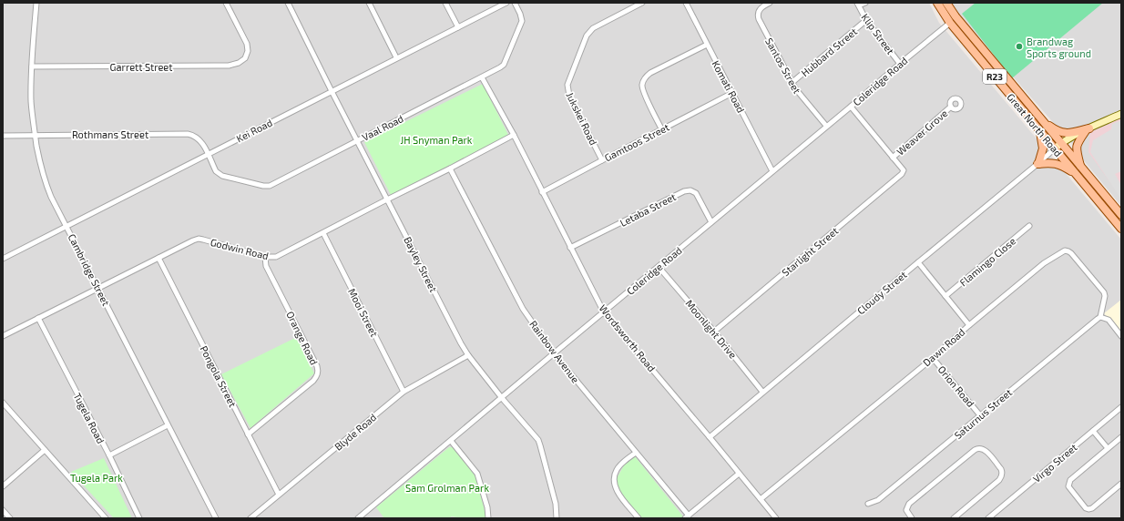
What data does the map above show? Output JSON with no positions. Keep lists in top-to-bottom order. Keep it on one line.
{"streets":{"main road":["R23","Great North Road"],"street":["Klip Street","Hubbard Street","Santos Street","Garrett Street","Coleridge Road","Komati Road","Jukskei Road","Vaal Road","Kei Road","Weaver Grove","Rothmans Street","Gamtoos Street","Letaba Street","Godwin Road","Starlight Street","Flamingo Close","Bayley Street","Cambridge Street","Cloudy Street","Mooi Street","Moonlight Drive","Orange Road","Wordsworth Road","Dawn Road","Rainbow Avenue","Pongola Street","Orion Road","Saturnus Street","Tugela Road","Blyde Road","Virgo Street"]},"crossings":[["Klip Street","Hubbard Street"],["Klip Street","Coleridge Road"],["Hubbard Street","Santos Street"],["Santos Street","Coleridge Road"],["Garrett Street","Cambridge Street"],["Coleridge Road","Komati Road"],["Coleridge Road","Great North Road"],["Coleridge Road","Letaba Street"],["Coleridge Road","Bayley Street"],["Coleridge Road","Moonlight Drive"],["Coleridge Road","Wordsworth Road"],["Coleridge Road","Rainbow Avenue"],["Komati Road","Gamtoos Street"],["Jukskei Road","Gamtoos Street"],["Great North Road","Cloudy Street"],["Vaal Road","Kei Road"],["Vaal Road","Rothmans Street"],["Vaal Road","Bayley Street"],["Vaal Road","Wordsworth Road"],["Kei Road","Rothmans Street"],["Kei Road","Bayley Street"],["Kei Road","Cambridge Street"],["Weaver Grove","Starlight Street"],["Rothmans Street","Cambridge Street"],["Gamtoos Street","Wordsworth Road"],["Letaba Street","Wordsworth Road"],["Godwin Road","Bayley Street"],["Godwin Road","Cambridge Street"],["Godwin Road","Mooi Street"],["Godwin Road","Orange Road"],["Godwin Road","Wordsworth Road"],["Godwin Road","Rainbow Avenue"],["Godwin Road","Pongola Street"],["Godwin Road","Tugela Road"],["Starlight Street","Moonlight Drive"],["Bayley Street","Blyde Road"],["Cloudy Street","Moonlight Drive"],["Cloudy Street","Wordsworth Road"],["Mooi Street","Blyde Road"],["Orange Road","Pongola Street"],["Wordsworth Road","Dawn Road"],["Dawn Road","Orion Road"],["Dawn Road","Saturnus Street"],["Pongola Street","Blyde Road"],["Orion Road","Saturnus Street"]],"parks":["JH Snyman Park","Tugela Park","Sam Grolman Park"],"places":["Brandwag Sports ground"]}
